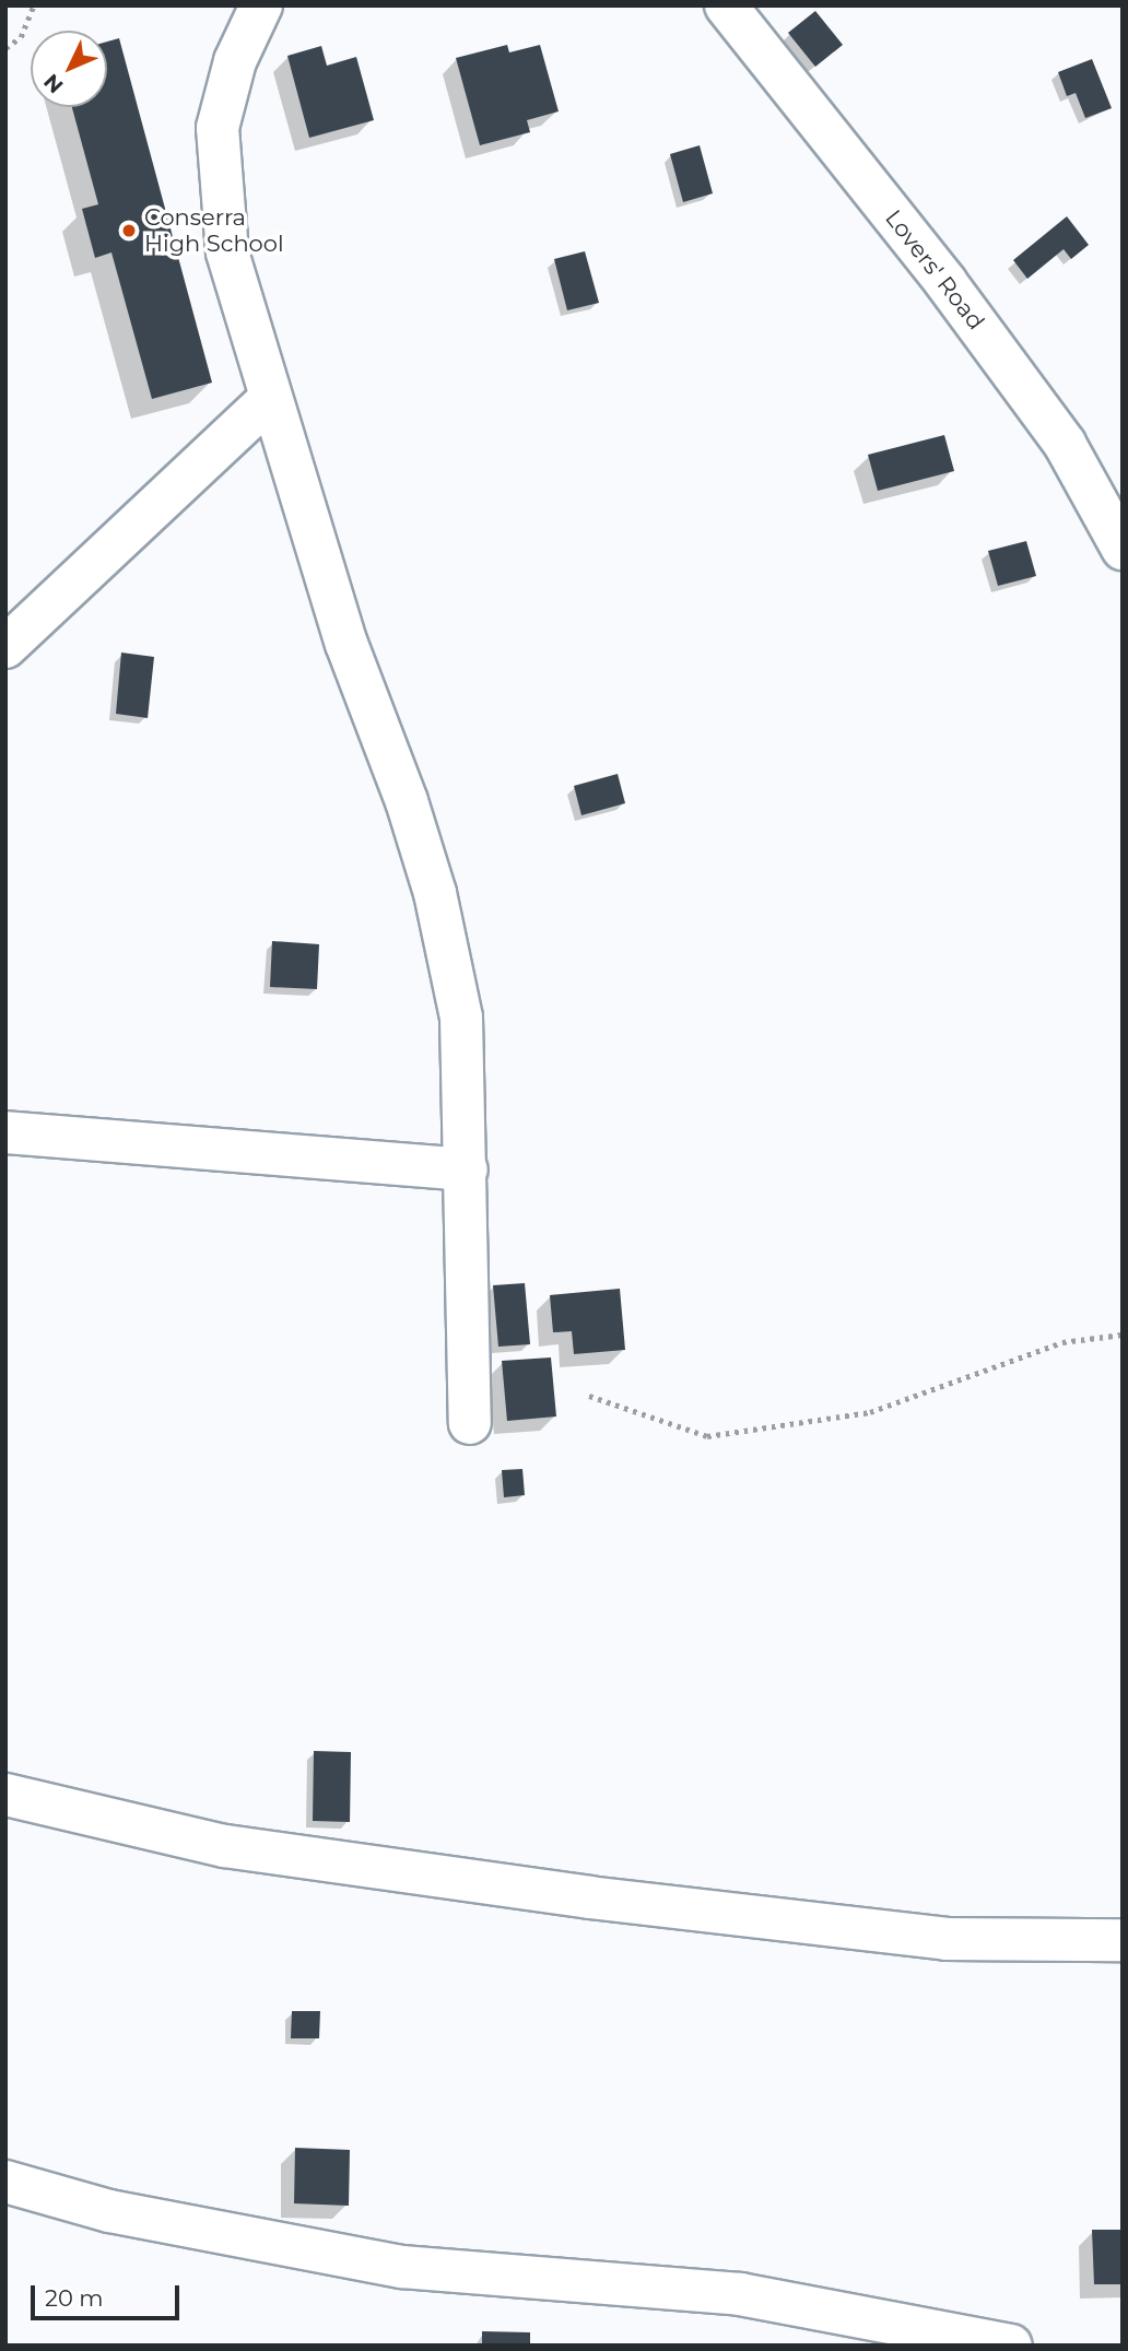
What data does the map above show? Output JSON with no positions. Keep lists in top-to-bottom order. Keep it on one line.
{"streets":{"street":["Lovers' Road"]},"places":["Conserra High School"],"scale_bar":"20 m","north":"bottom left"}
